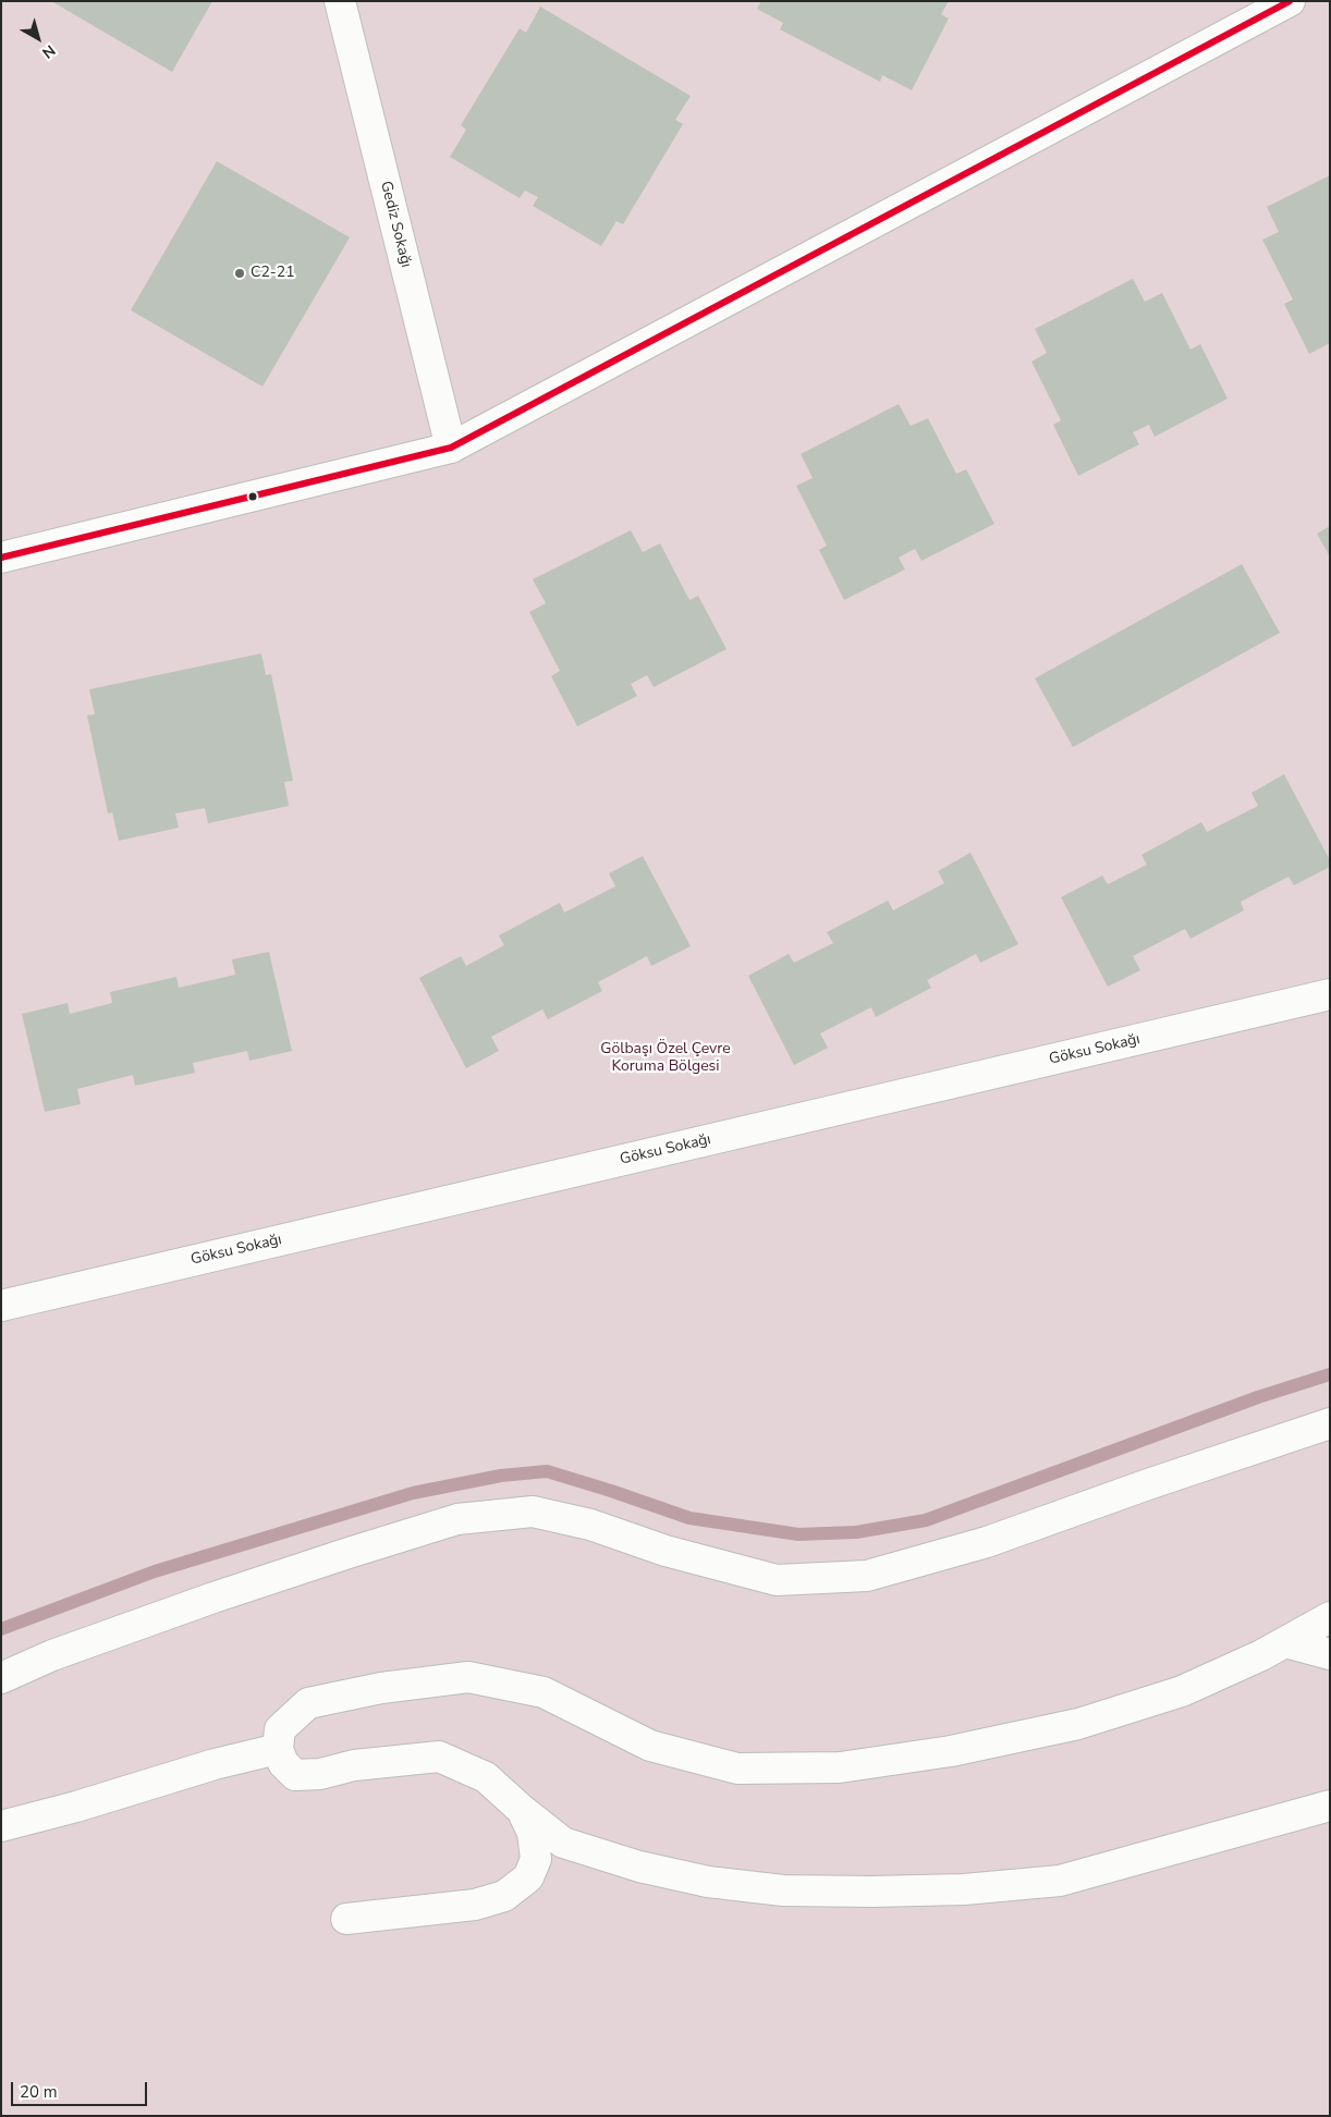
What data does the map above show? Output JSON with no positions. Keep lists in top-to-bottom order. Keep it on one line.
{"streets":{"street":["Gediz Sokağı","Göksu Sokağı"]},"parks":["Gölbaşı Özel Çevre Koruma Bölgesi"],"places":["C2-21"],"scale_bar":"20 m","north":"bottom right"}
